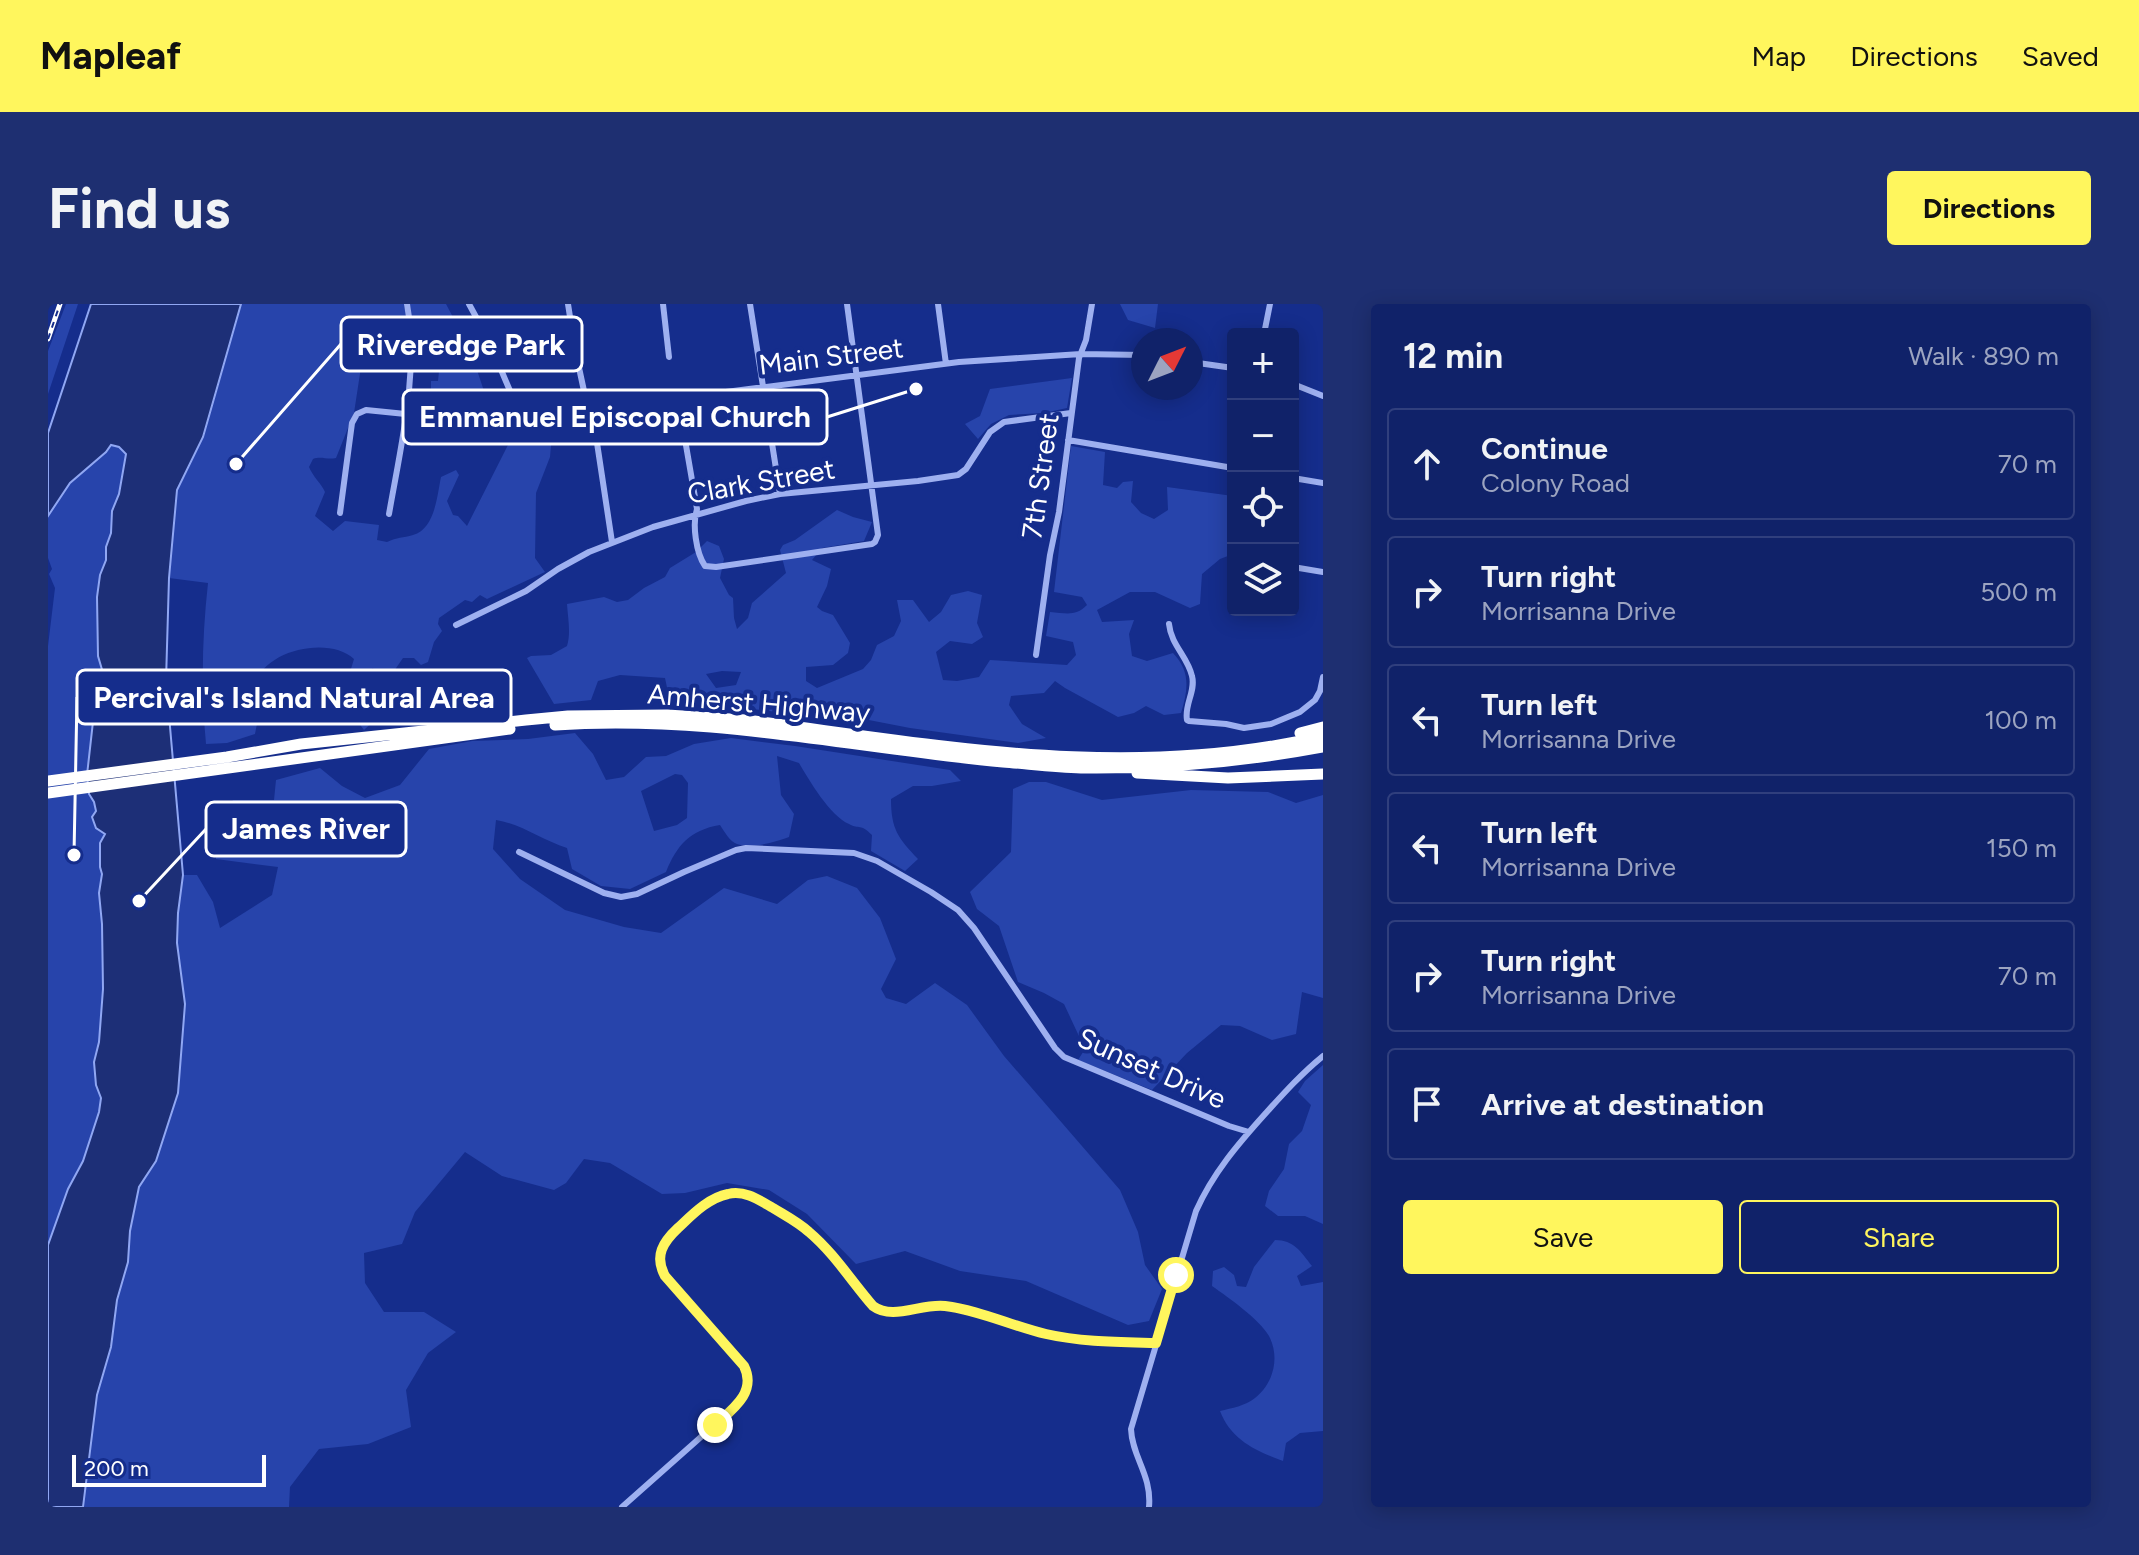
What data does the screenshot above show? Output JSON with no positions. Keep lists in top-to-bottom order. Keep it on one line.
{"streets":{"highway":["Amherst Highway"],"street":["Main Street","7th Street","Clark Street","Sunset Drive"]},"crossings":[["Main Street","7th Street"],["7th Street","Clark Street"]],"places":["Emmanuel Episcopal Church","Riveredge Park","Percival's Island Natural Area","James River"],"scale_bar":"200 m","north":"top right","page":{"header":"Mapleaf","nav":["Map","Directions","Saved"],"buttons":["Directions",["Save","Share"]],"title":"Find us","heading":["12 min","Walk · 890 m"],"map_buttons":["+","−"],"list":[["Continue","Colony Road","70 m"],["Turn right","Morrisanna Drive","500 m"],["Turn left","Morrisanna Drive","100 m"],["Turn left","Morrisanna Drive","150 m"],["Turn right","Morrisanna Drive","70 m"],"Arrive at destination"],"scale":"200 m"}}
